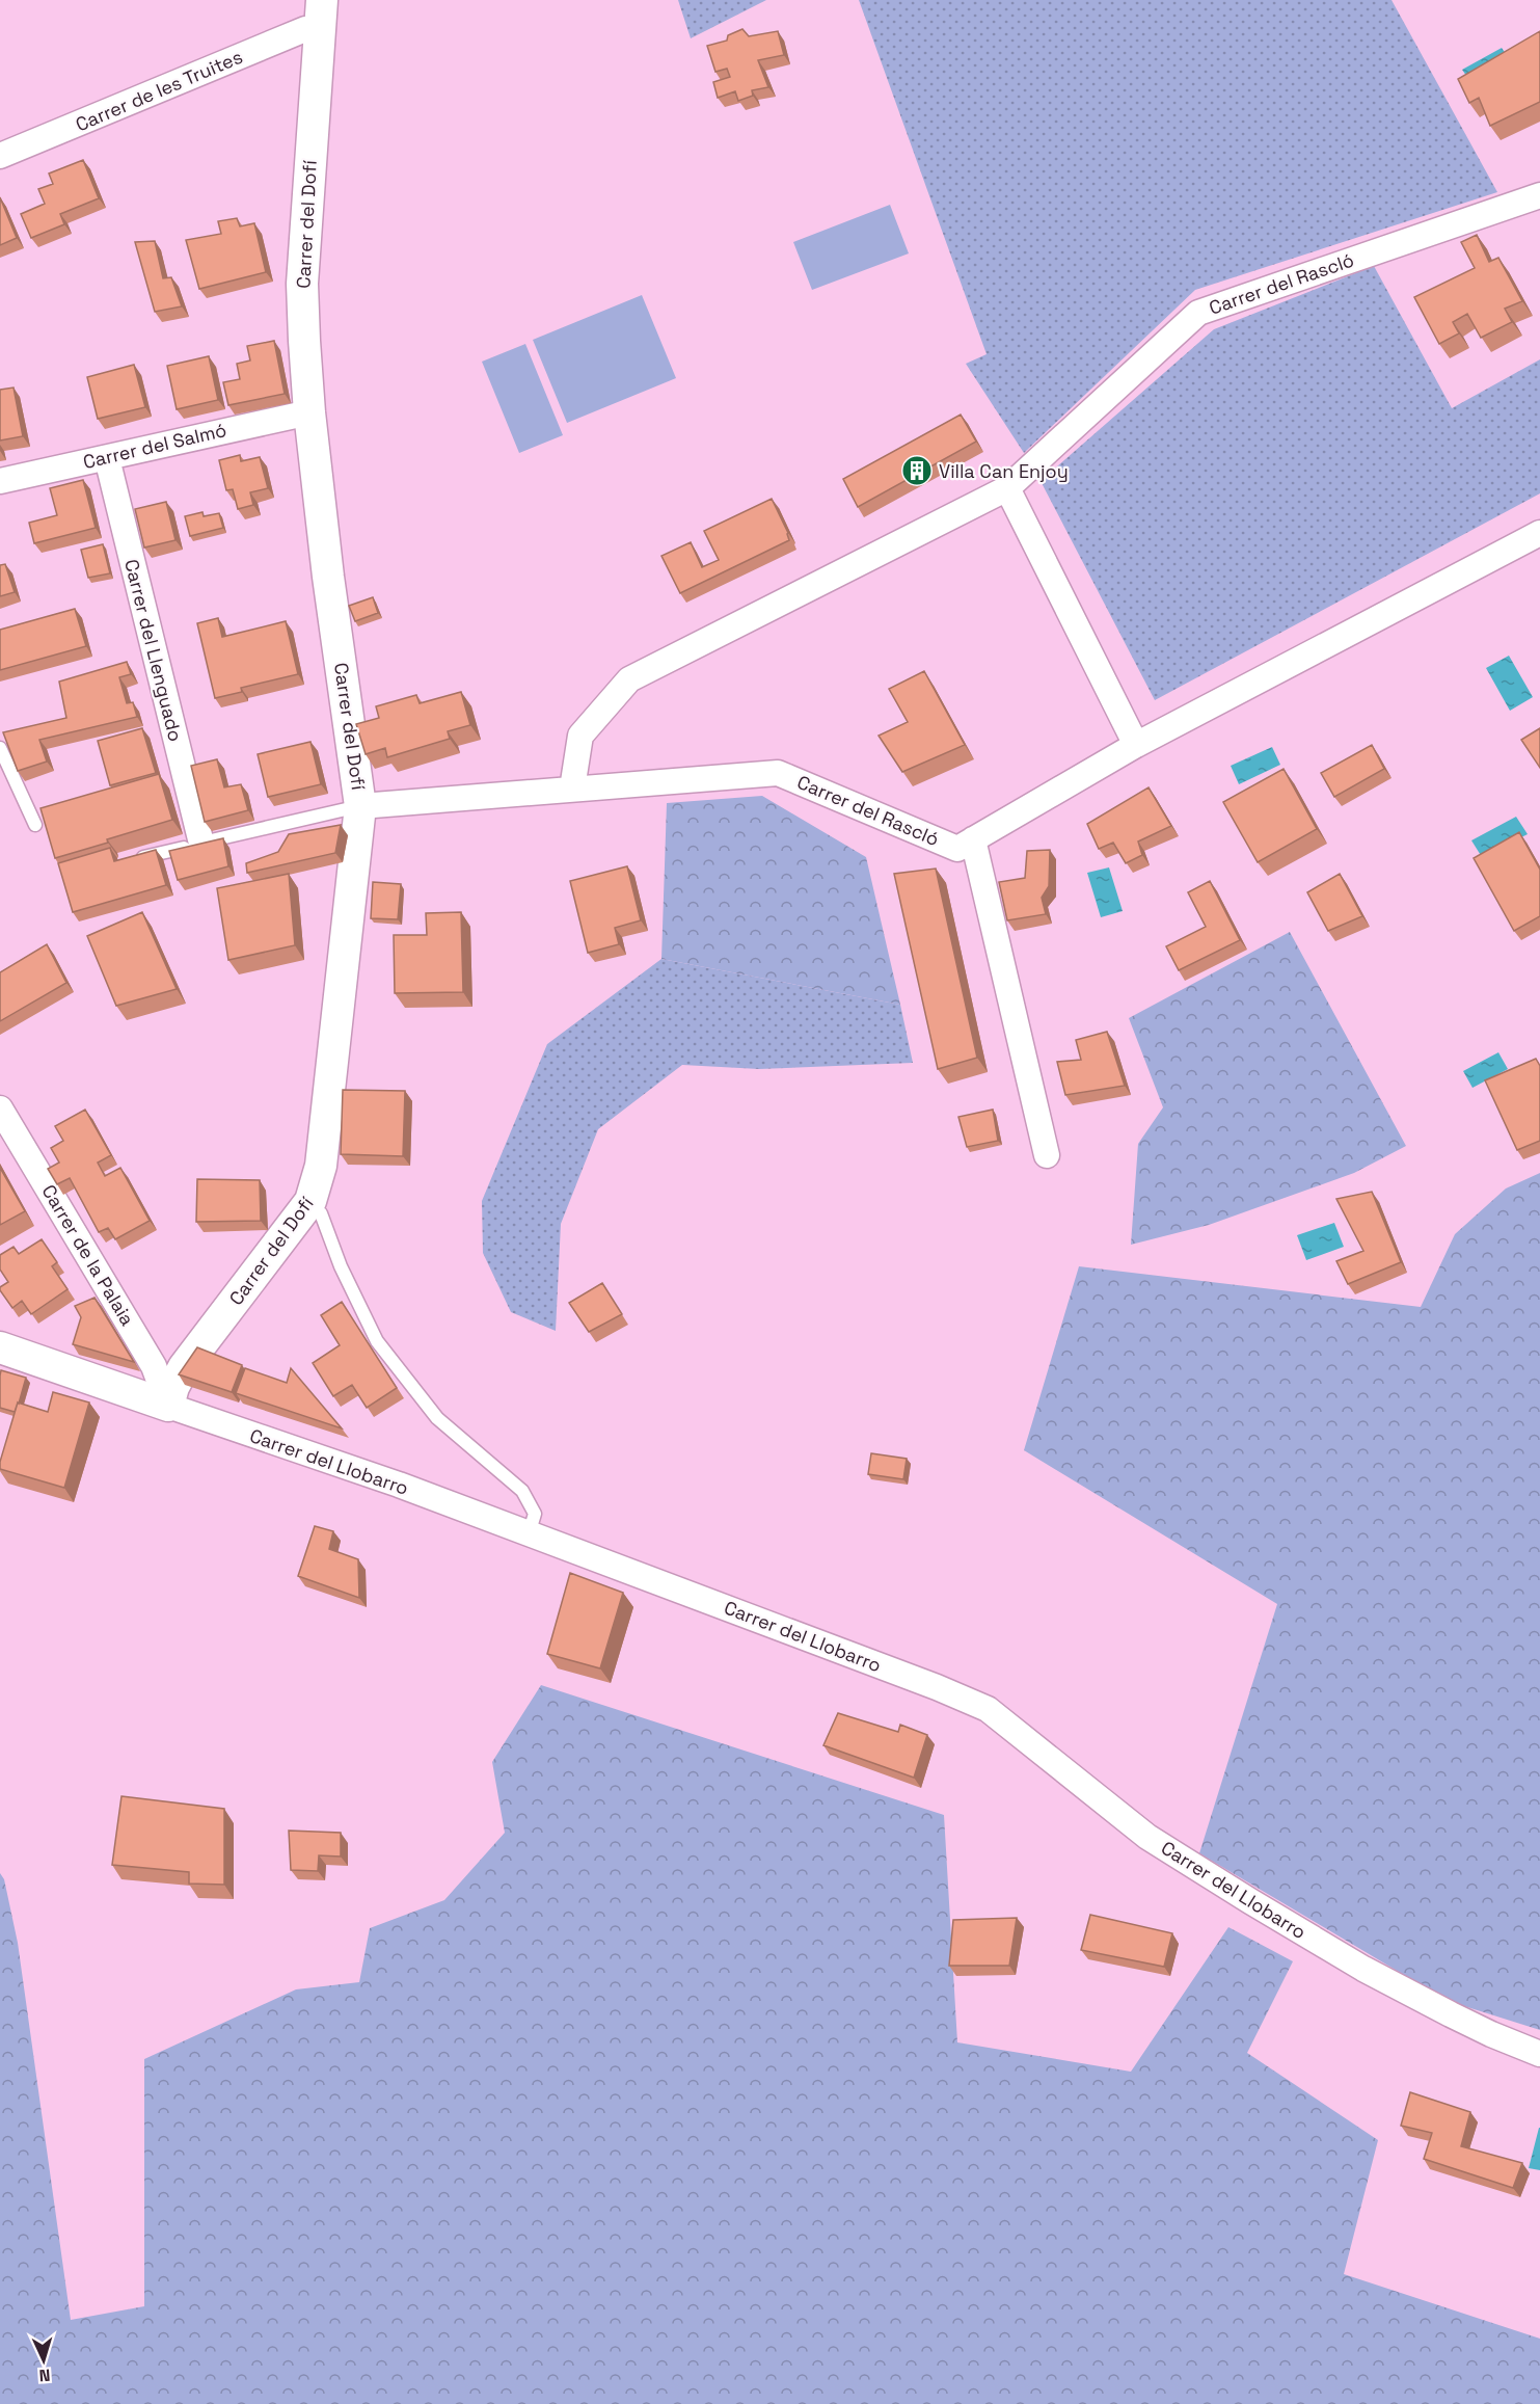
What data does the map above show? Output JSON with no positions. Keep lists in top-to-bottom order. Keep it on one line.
{"streets":{"street":["Carrer de les Truites","Carrer del Dofí","Carrer del Rascló","Carrer del Salmó","Carrer del Llenguado","Carrer de la Palaia","Carrer del Llobarro"]},"crossings":[["Carrer de les Truites","Carrer del Dofí"],["Carrer del Dofí","Carrer del Rascló"],["Carrer del Dofí","Carrer del Salmó"],["Carrer del Dofí","Carrer de la Palaia"],["Carrer del Dofí","Carrer del Llobarro"],["Carrer del Salmó","Carrer del Llenguado"],["Carrer de la Palaia","Carrer del Llobarro"]],"places":{"building":["Villa Can Enjoy"]},"north":"bottom"}
